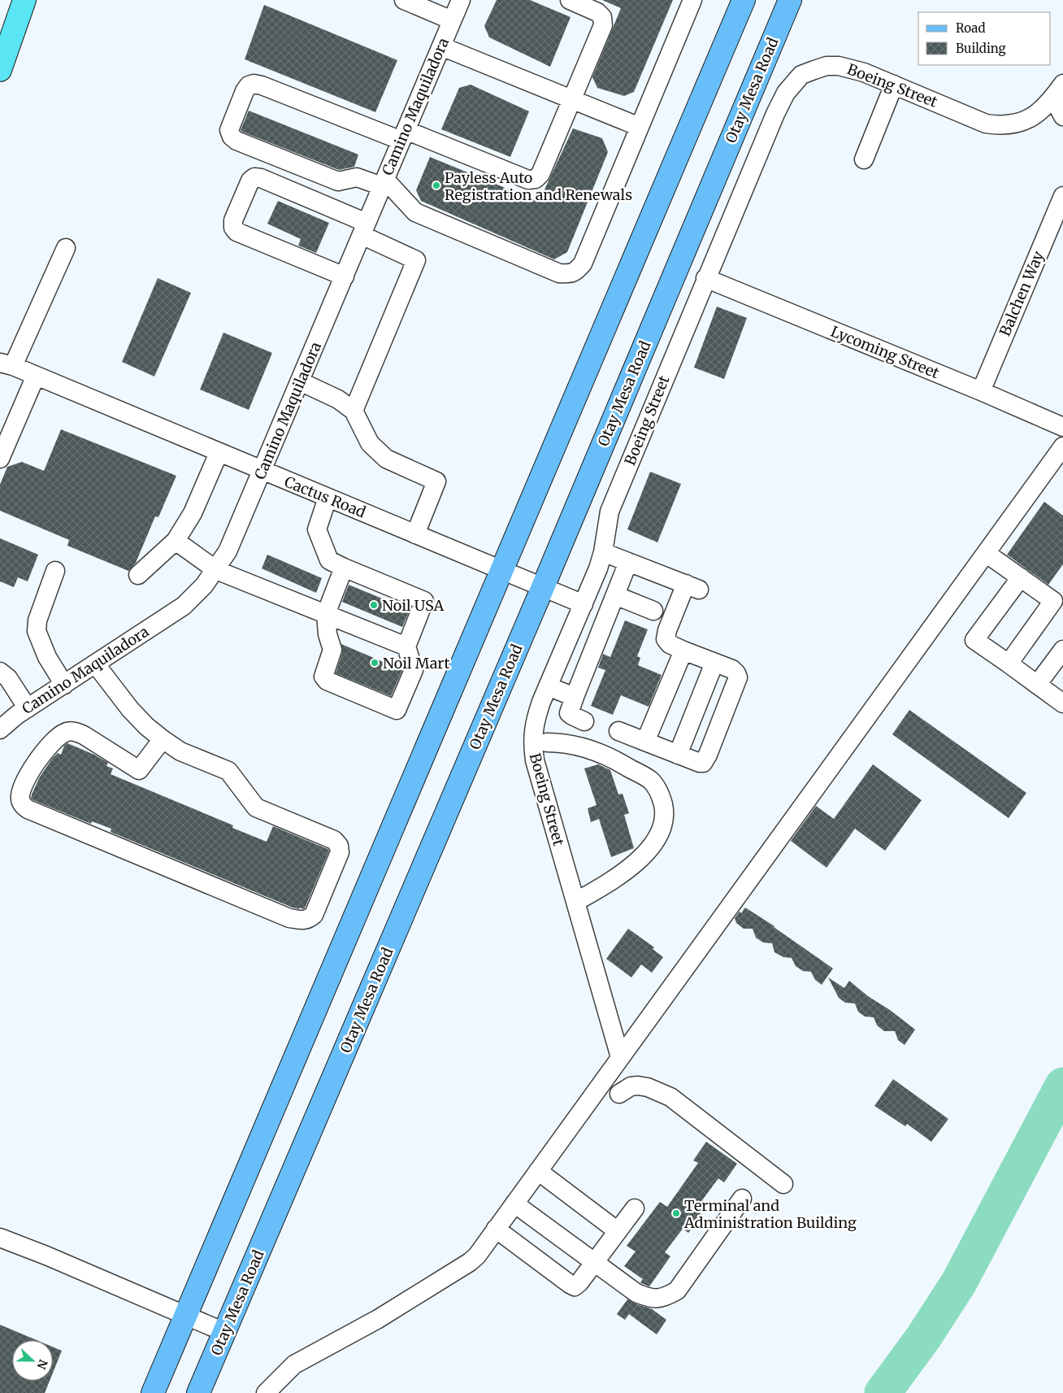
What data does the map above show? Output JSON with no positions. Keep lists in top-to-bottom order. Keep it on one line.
{"streets":{"main road":["Otay Mesa Road"],"street":["Boeing Street","Camino Maquiladora","Balchen Way","Lycoming Street","Cactus Road"]},"crossings":[["Boeing Street","Lycoming Street"],["Boeing Street","Cactus Road"],["Otay Mesa Road","Cactus Road"],["Camino Maquiladora","Cactus Road"],["Balchen Way","Lycoming Street"]],"places":["Payless Auto Registration and Renewals","Noil USA","Noil Mart","Terminal and Administration Building"],"legend":["Road","Building"],"north":"right"}
